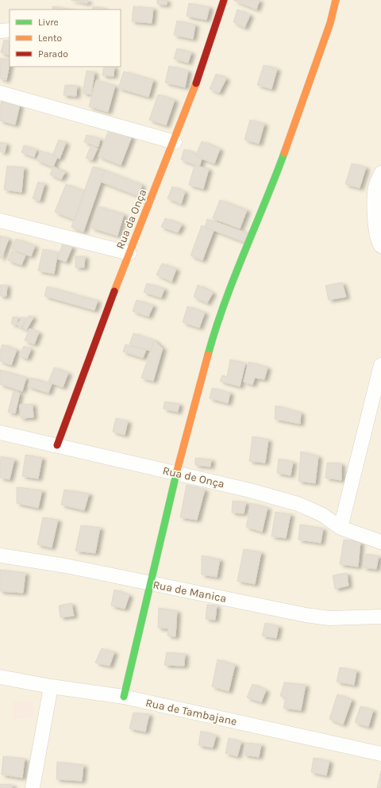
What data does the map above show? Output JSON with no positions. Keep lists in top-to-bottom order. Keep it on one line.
{"streets":{"street":["Rua da Onça","Rua de Onça","Rua de Manica","Rua de Tambajane"]},"crossings":[["Rua da Onça","Rua de Onça"]],"legend":["Livre","Lento","Parado"]}
